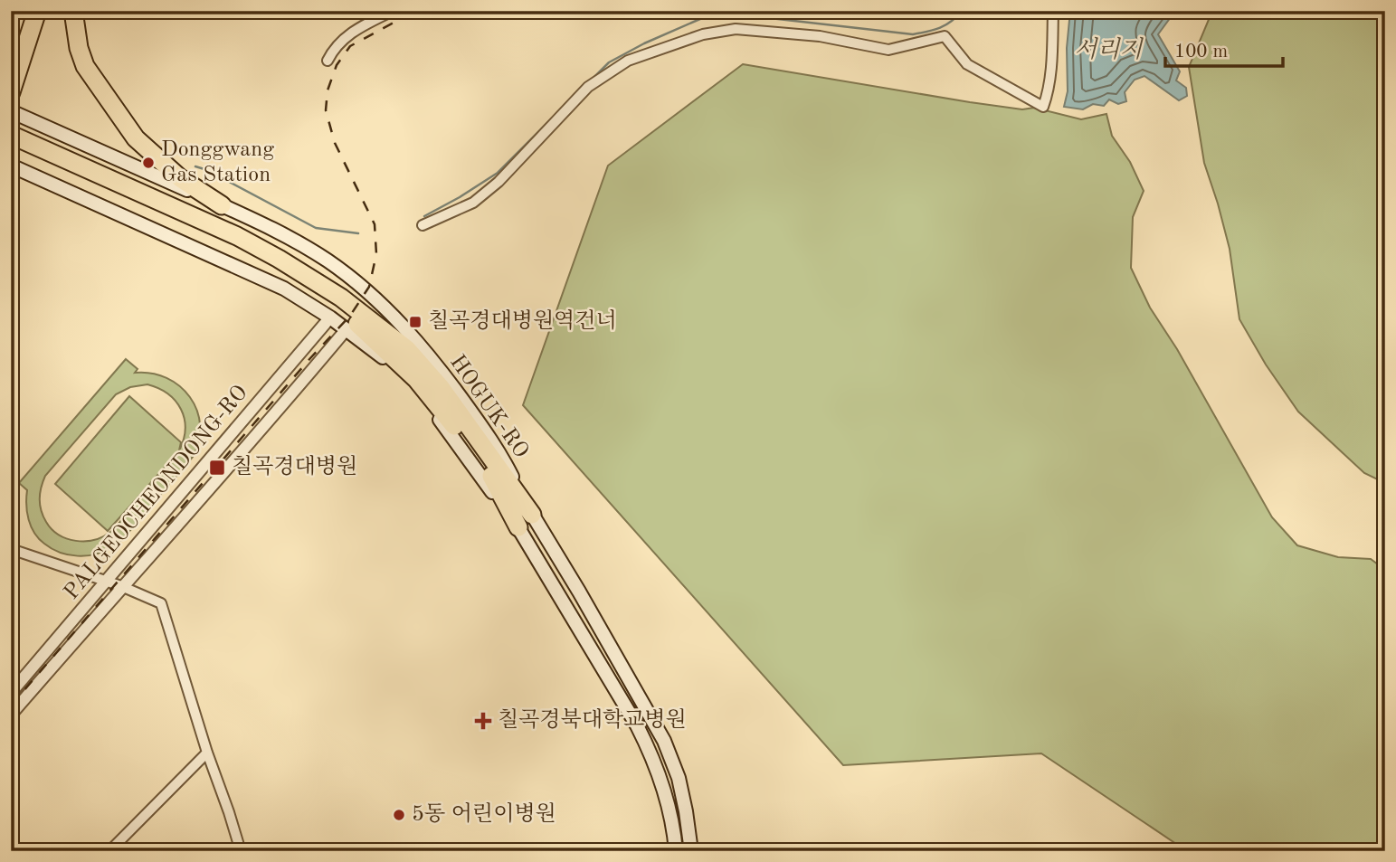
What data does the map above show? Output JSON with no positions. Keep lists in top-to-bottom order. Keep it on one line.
{"streets":{"main road":["HOGUK-RO"],"street":["PALGEOCHEONDONG-RO"]},"crossings":[["HOGUK-RO","PALGEOCHEONDONG-RO"]],"water":["서리지"],"places":{"other":["Donggwang Gas Station","5동 어린이병원"],"transit":["칠곡경대병원역건너","칠곡경대병원"],"health":["칠곡경북대학교병원"]},"scale_bar":"100 m"}
